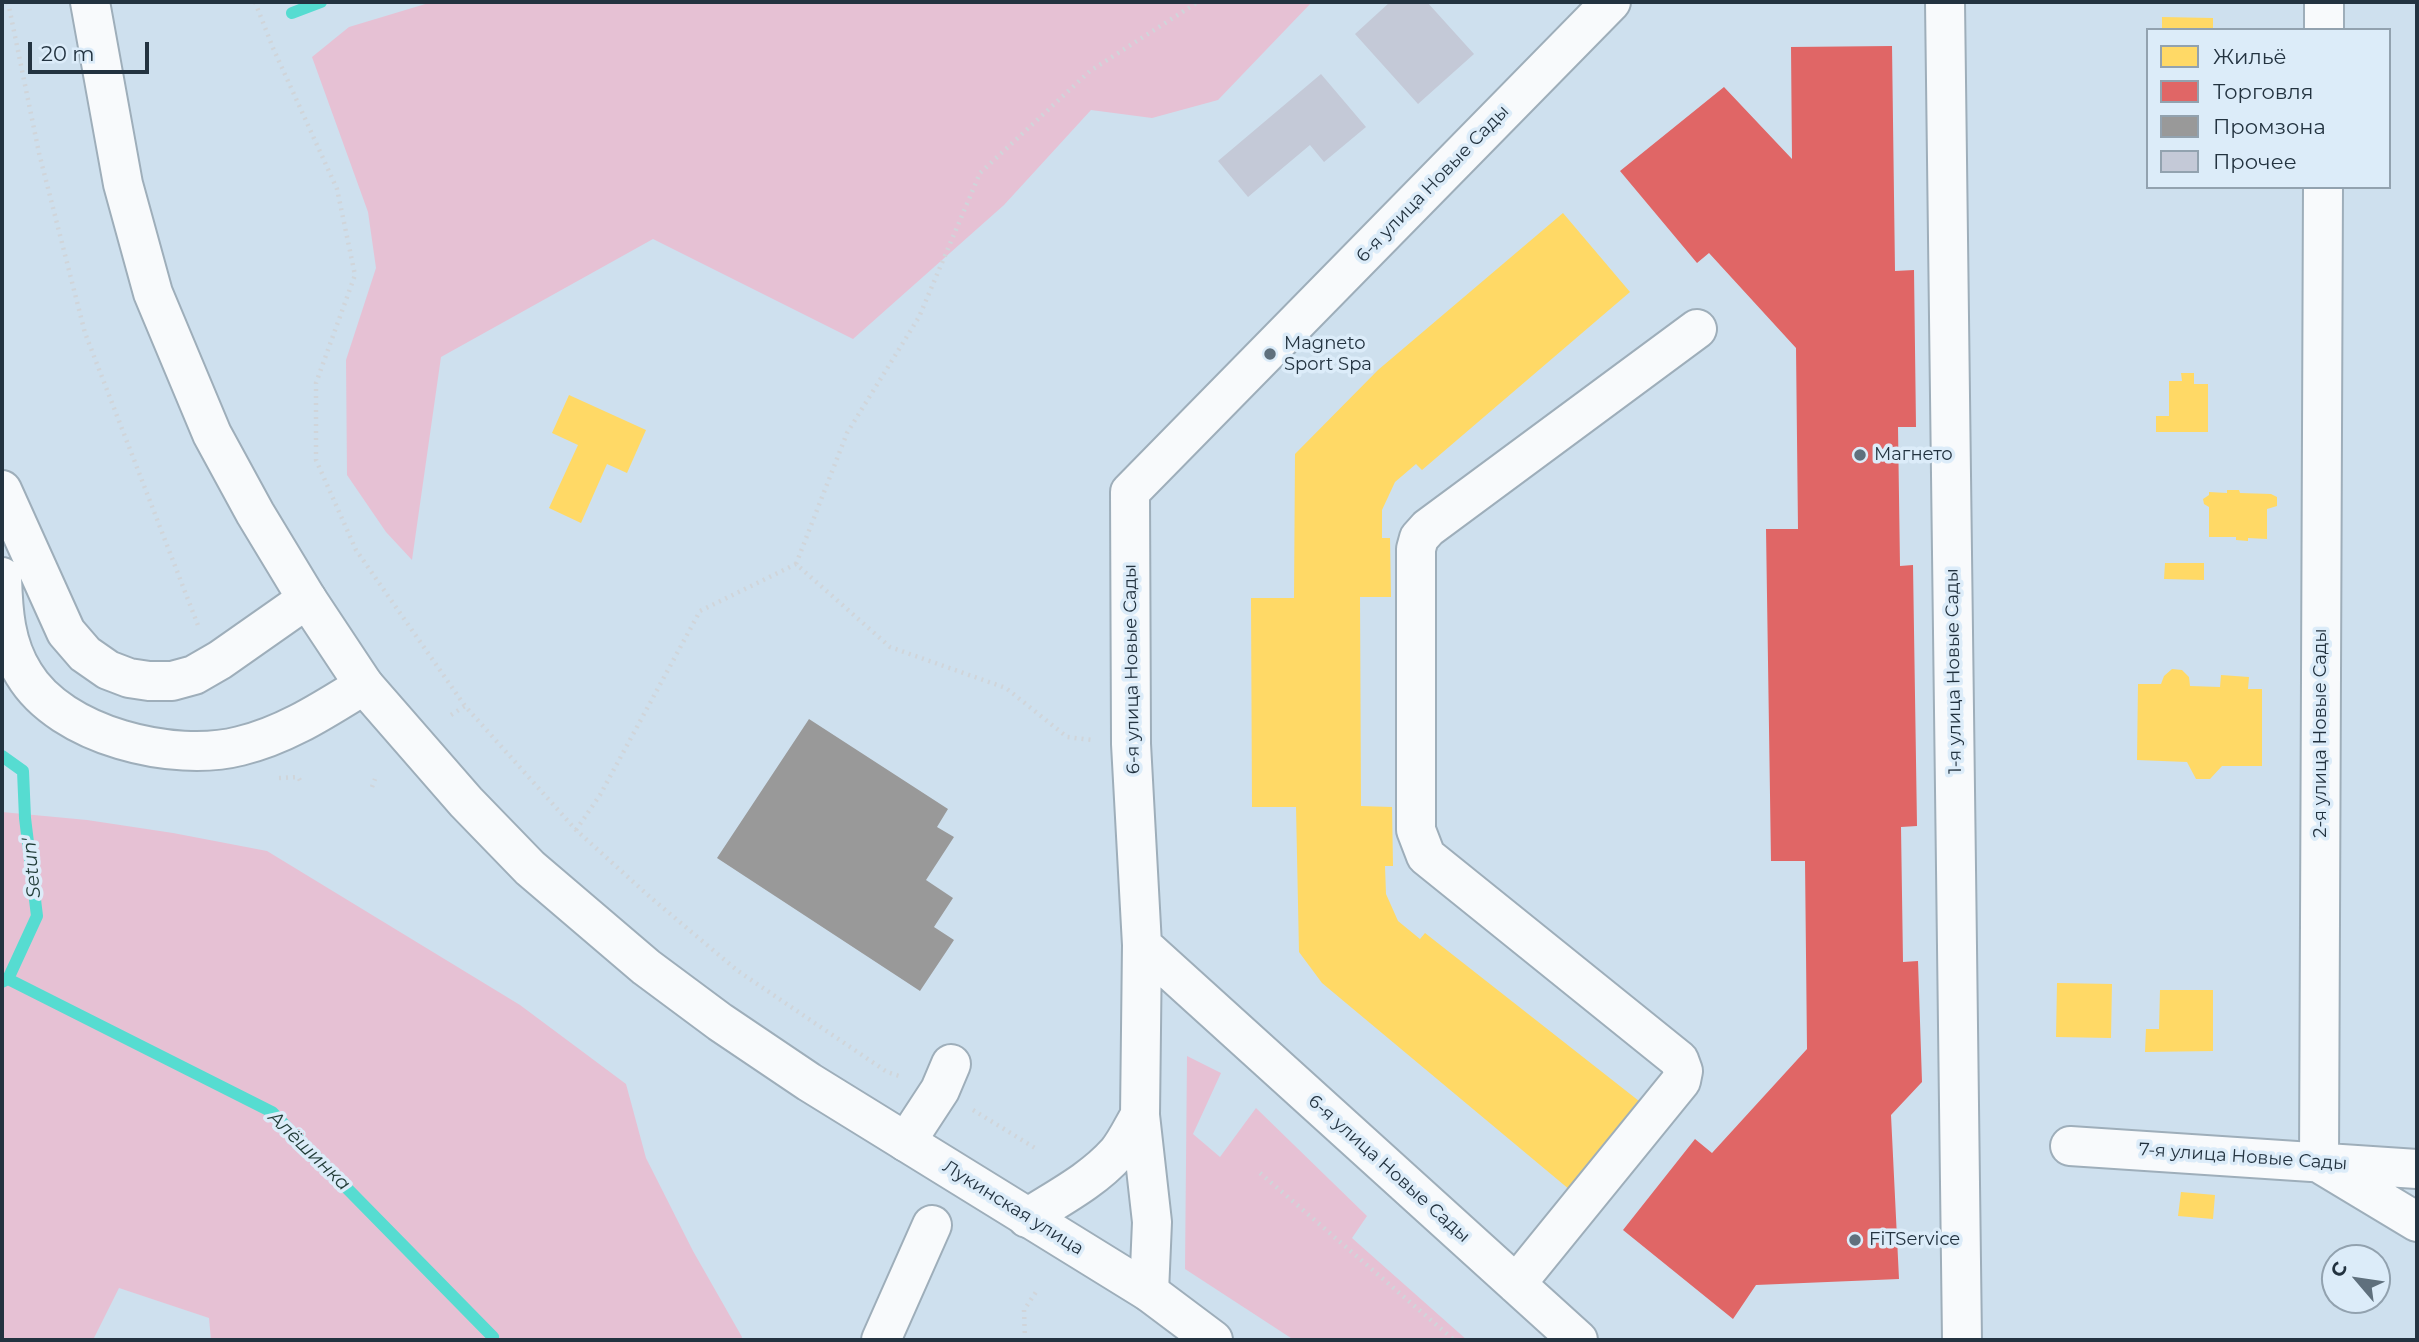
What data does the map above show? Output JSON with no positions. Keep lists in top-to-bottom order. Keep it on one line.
{"streets":{"street":["6-я улица Новые Сады","1-я улица Новые Сады","2-я улица Новые Сады","7-я улица Новые Сады","Лукинская улица"]},"crossings":[["2-я улица Новые Сады","7-я улица Новые Сады"]],"water":["Setun'","Алёшинка"],"places":["Magneto Sport Spa","Магнето","FiTService"],"legend":["Жильё","Торговля","Промзона","Прочее"],"scale_bar":"20 m","north":"top left"}
